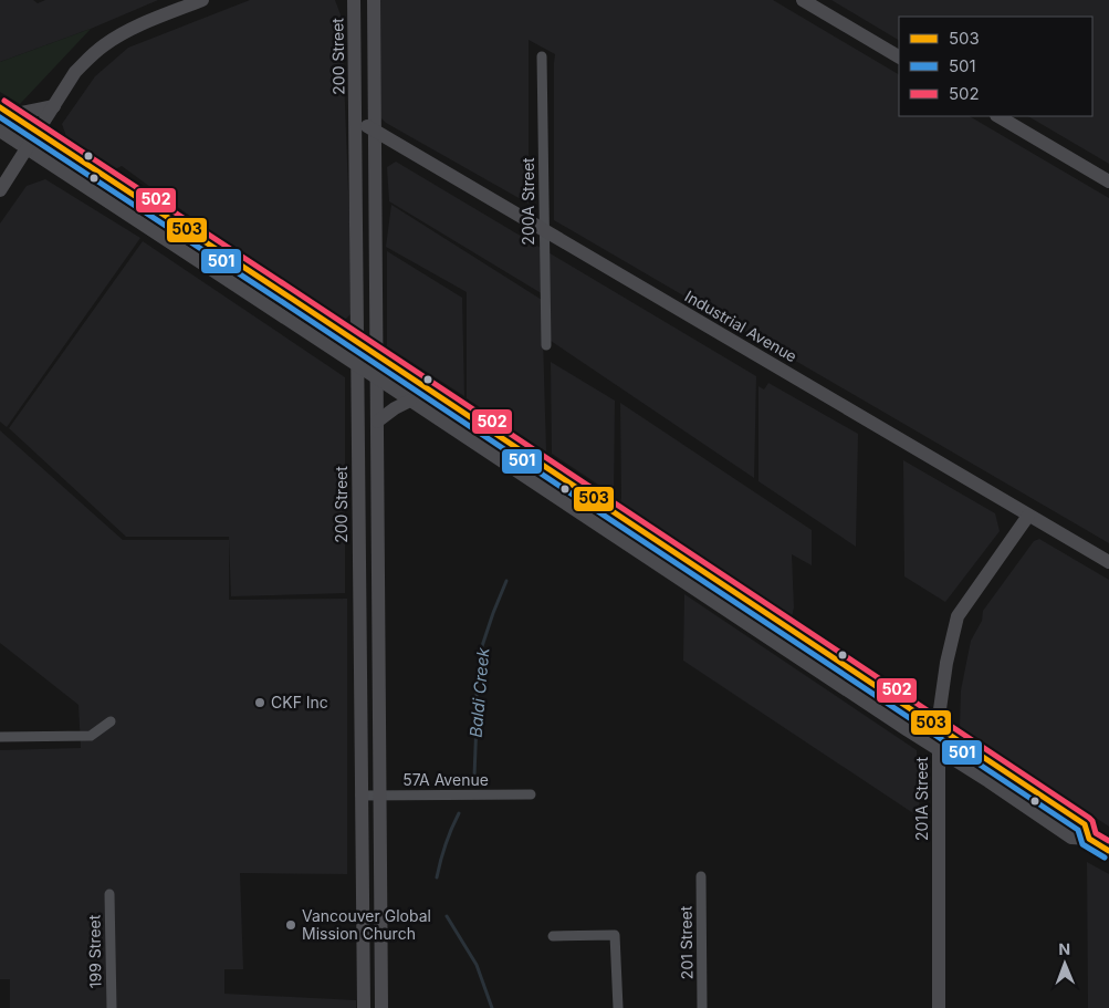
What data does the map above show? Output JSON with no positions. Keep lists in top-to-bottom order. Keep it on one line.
{"streets":{"main road":["200 Street","Industrial Avenue","201A Street"],"street":["200A Street","57A Avenue","201 Street","199 Street"]},"crossings":[["200 Street","Industrial Avenue"],["200 Street","57A Avenue"],["200A Street","Industrial Avenue"],["Industrial Avenue","201A Street"]],"water":["Baldi Creek"],"places":["CKF Inc","Vancouver Global Mission Church"],"lines":["transit line 502","transit line 503","transit line 501"],"legend":["503","501","502"],"north":"top"}
